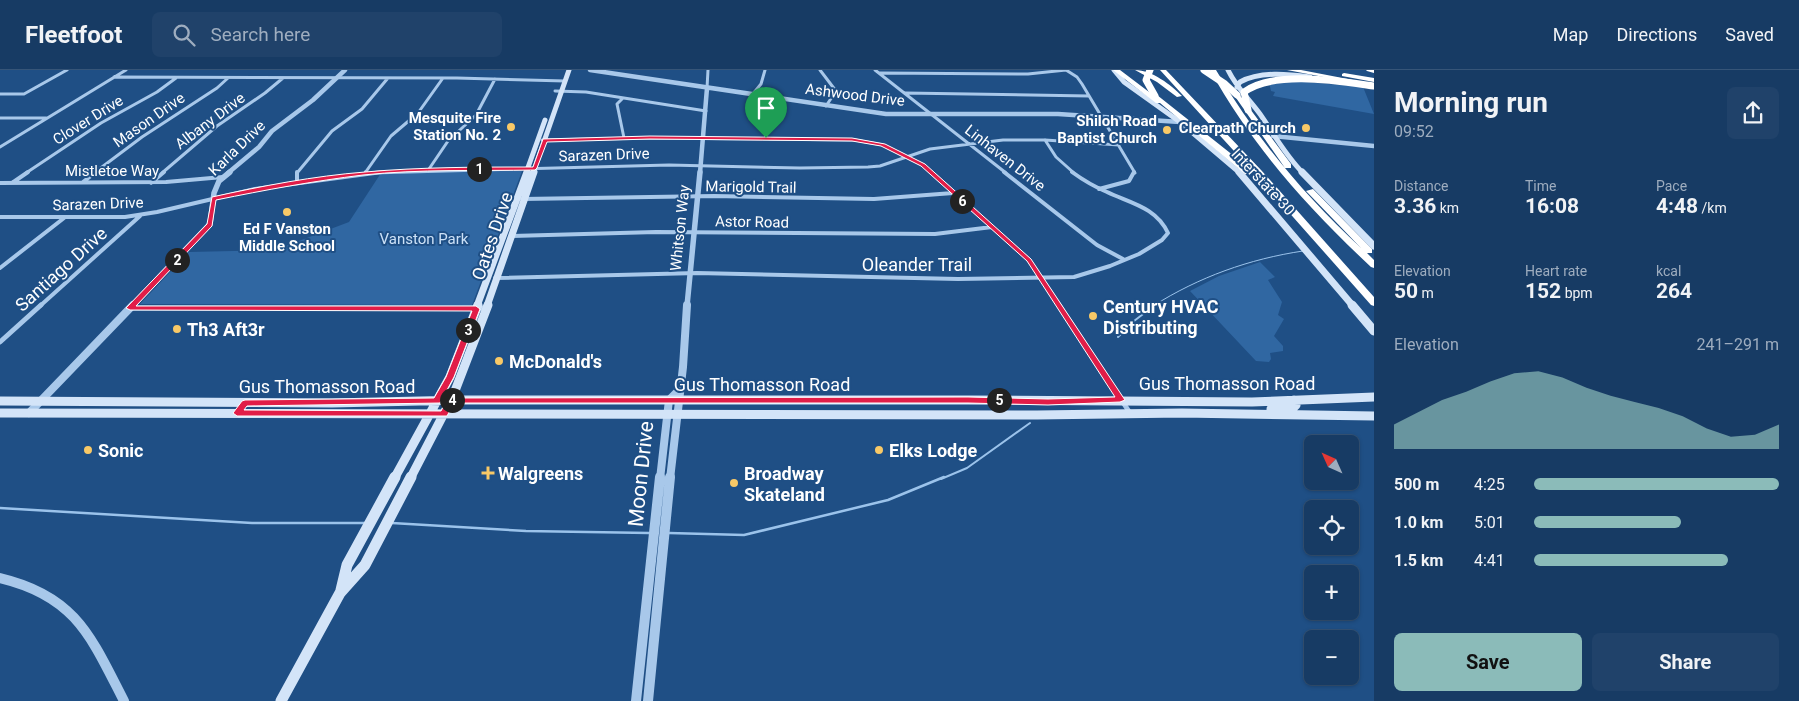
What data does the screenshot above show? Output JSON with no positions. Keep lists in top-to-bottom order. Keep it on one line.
{"streets":{"main road":["Interstate 30","Oates Drive","Gus Thomasson Road"],"street":["Ashwood Drive","Clover Drive","Mason Drive","Albany Drive","Karla Drive","Sarazen Drive","Linhaven Drive","Mistletoe Way","Marigold Trail","Astor Road","Whitson Way","Oleander Trail","Santiago Drive","Moon Drive"]},"crossings":[["Ashwood Drive","Linhaven Drive"],["Ashwood Drive","Interstate 30"],["Ashwood Drive","Whitson Way"],["Clover Drive","Mistletoe Way"],["Mason Drive","Mistletoe Way"],["Albany Drive","Mistletoe Way"],["Karla Drive","Sarazen Drive"],["Karla Drive","Mistletoe Way"],["Karla Drive","Gus Thomasson Road"],["Sarazen Drive","Linhaven Drive"],["Sarazen Drive","Whitson Way"],["Sarazen Drive","Oates Drive"],["Sarazen Drive","Oleander Trail"],["Sarazen Drive","Santiago Drive"],["Linhaven Drive","Oleander Trail"],["Marigold Trail","Whitson Way"],["Marigold Trail","Oates Drive"],["Astor Road","Whitson Way"],["Astor Road","Oates Drive"],["Whitson Way","Oleander Trail"],["Whitson Way","Moon Drive"],["Oates Drive","Oleander Trail"],["Oates Drive","Gus Thomasson Road"],["Gus Thomasson Road","Moon Drive"]],"parks":["Vanston Park"],"places":{"other":["Mesquite Fire Station No. 2","Clearpath Church","Shiloh Road Baptist Church","Ed F Vanston Middle School","Century HVAC Distributing","Th3 Aft3r","McDonald's","Sonic","Elks Lodge","Broadway Skateland"],"health":["Walgreens"]},"north":"top left","page":{"header":"Fleetfoot","search":"Search here","nav":["Map","Directions","Saved"],"heading":["Morning run","09:52"],"stats":[["Distance","3.36 km"],["Time","16:08"],["Pace","4:48 /km"],["Elevation","50 m"],["Heart rate","152 bpm"],["kcal","264"]],"pins":["1","6","2","3","4","5"],"chart":["Elevation","241–291 m"],"map_buttons":["+","−"],"list":[{"name":"500 m","note":"4:25"},{"name":"1.0 km","note":"5:01"},{"name":"1.5 km","note":"4:41"}],"buttons":["Save","Share"]}}
